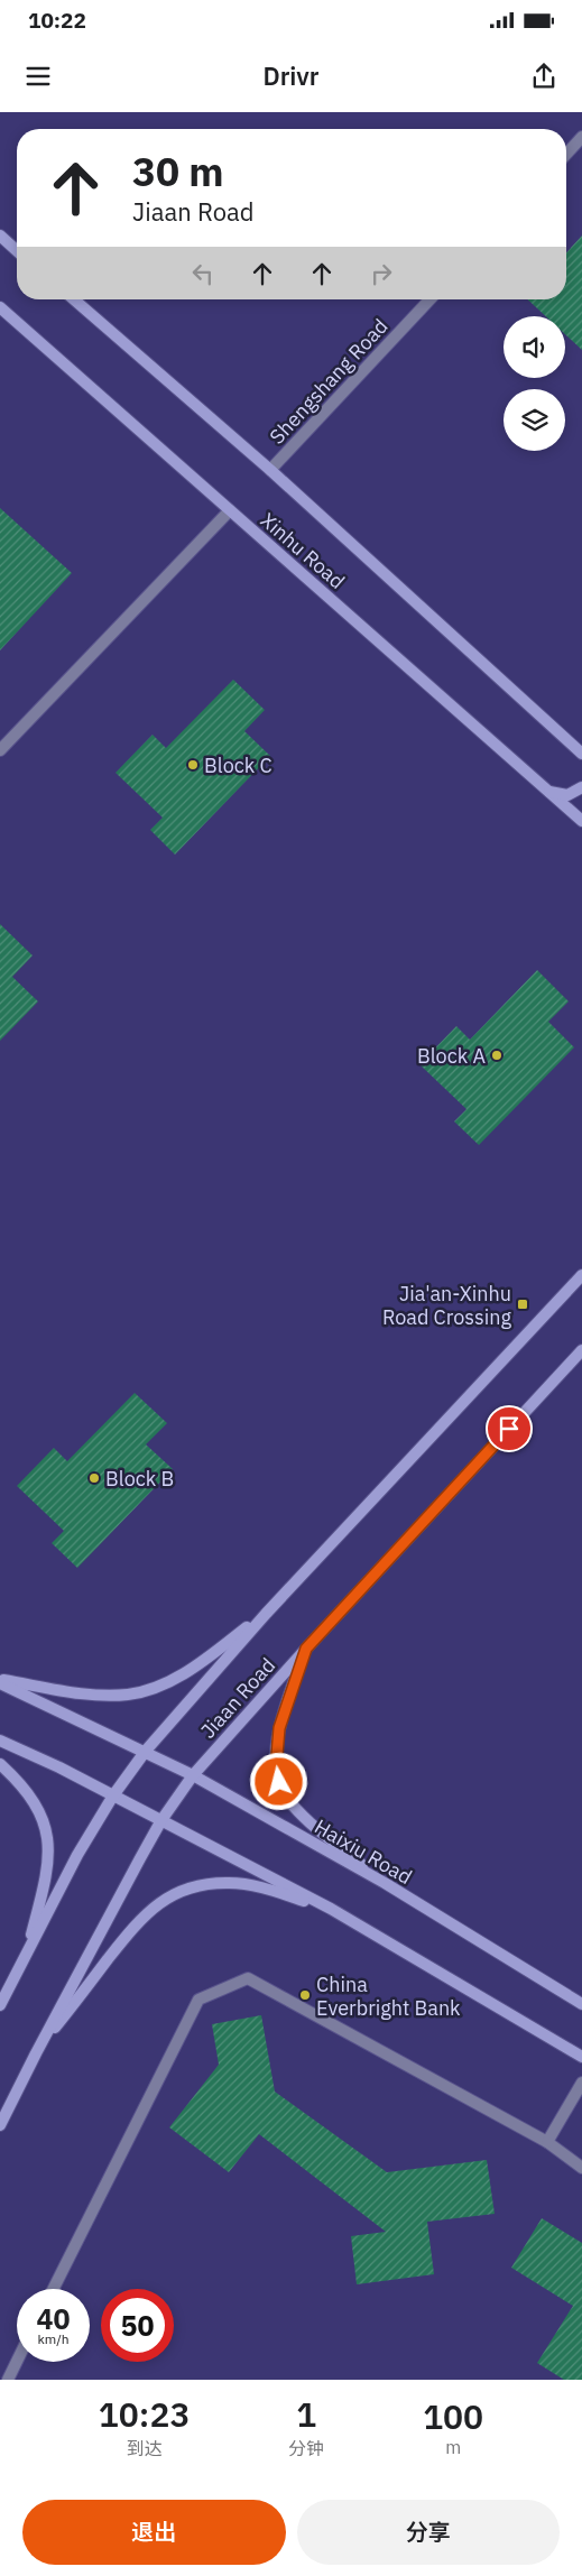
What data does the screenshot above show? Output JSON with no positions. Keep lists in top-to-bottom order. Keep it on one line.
{"streets":{"main road":["Xinhu Road","Jiaan Road","Haixiu Road"],"street":["Shengshang Road"]},"crossings":[["Shengshang Road","Xinhu Road"],["Jiaan Road","Haixiu Road"]],"places":{"other":["Block C","Block A","Block B","China Everbright Bank"],"transit":["Jia'an-Xinhu Road Crossing"]},"page":{"status":"10:22","header":"Drivr","turn":["30 m","Jiaan Road"],"speed":"40 km/h","limit":"50","eta":["10:23","到达","1","分钟","100","m"],"buttons":["退出","分享"]}}
